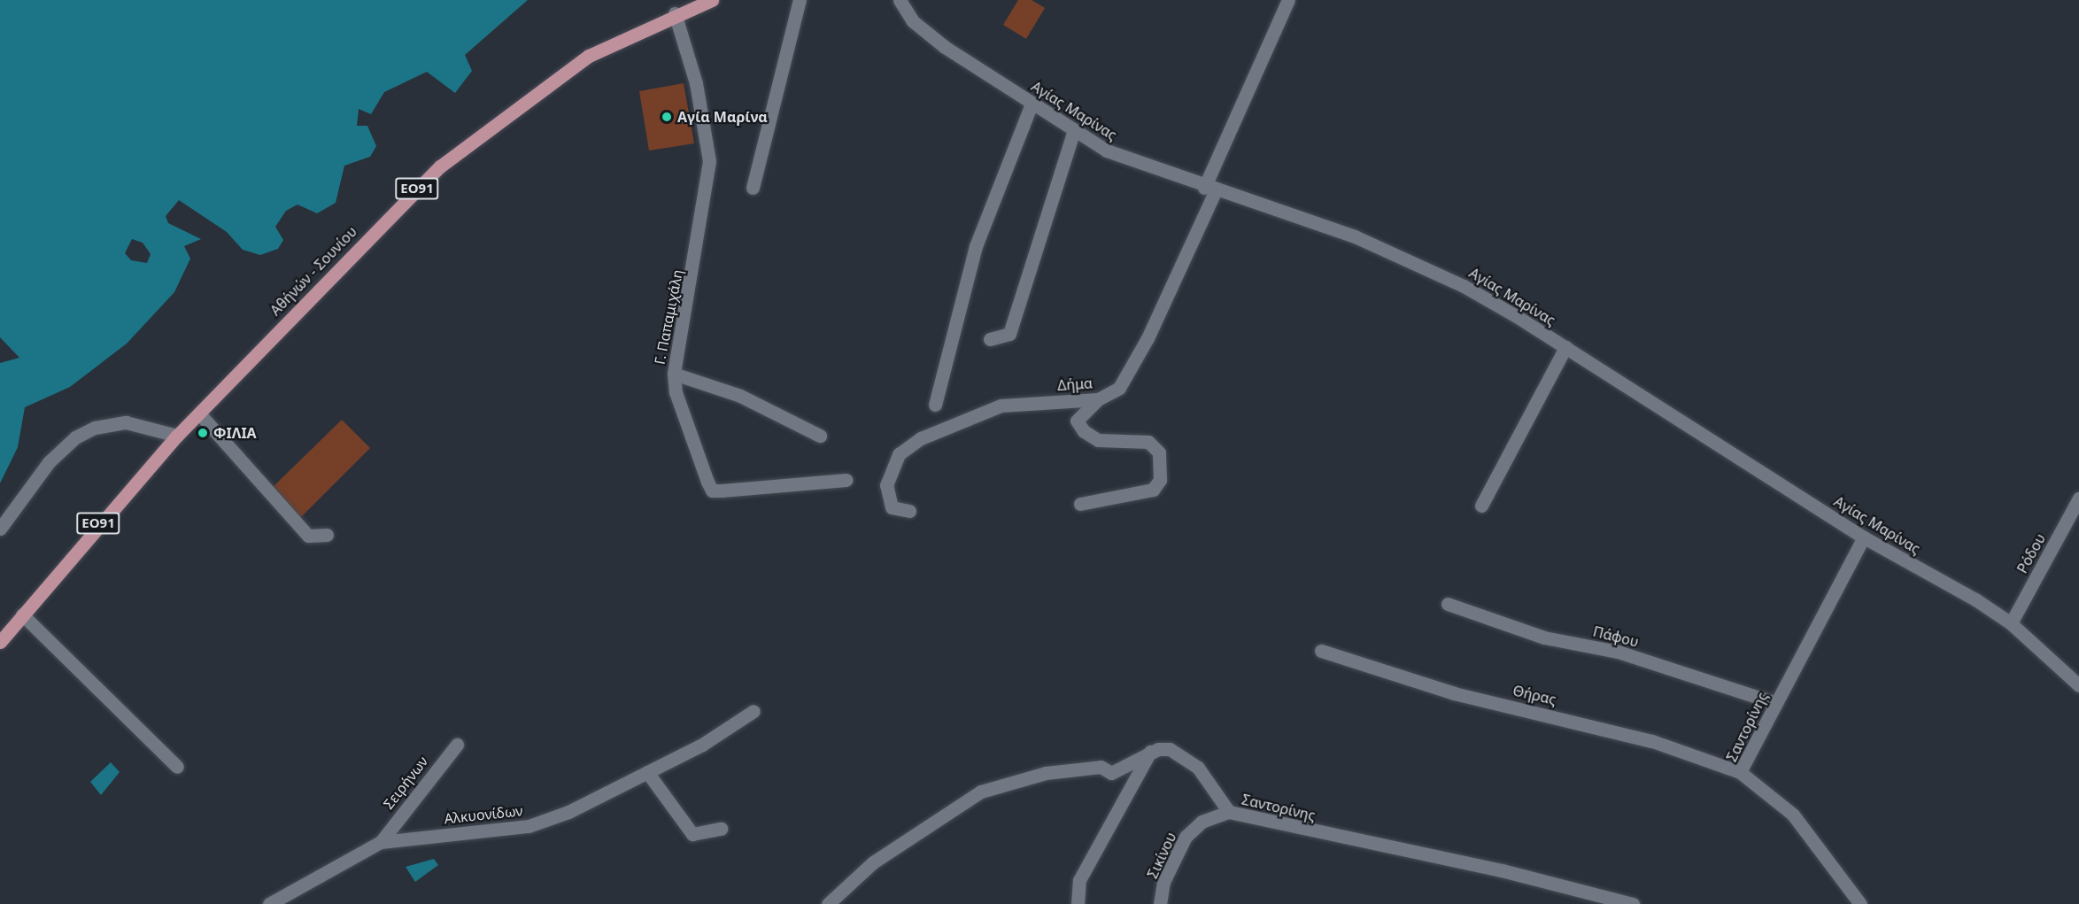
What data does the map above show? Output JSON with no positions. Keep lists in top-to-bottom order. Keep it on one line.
{"streets":{"main road":["ΕΟ91","Αθήνών - Σουνίου"],"street":["Αγίας Μαρίνας","Γ. Παπαμιχάλη","Δήμα","Ρόδου","Πάφου","Θήρας","Σαντορίνης","Σειρήνων","Αλκυονίδων","Σικίνου"]},"crossings":[["Αγίας Μαρίνας","Δήμα"],["Αγίας Μαρίνας","Ρόδου"],["Αγίας Μαρίνας","Σαντορίνης"],["Αθήνών - Σουνίου","Γ. Παπαμιχάλη"],["Πάφου","Σαντορίνης"],["Θήρας","Σαντορίνης"],["Σαντορίνης","Σικίνου"],["Σειρήνων","Αλκυονίδων"]],"places":["Αγία Μαρίνα","ΦΙΛΙΑ"]}
